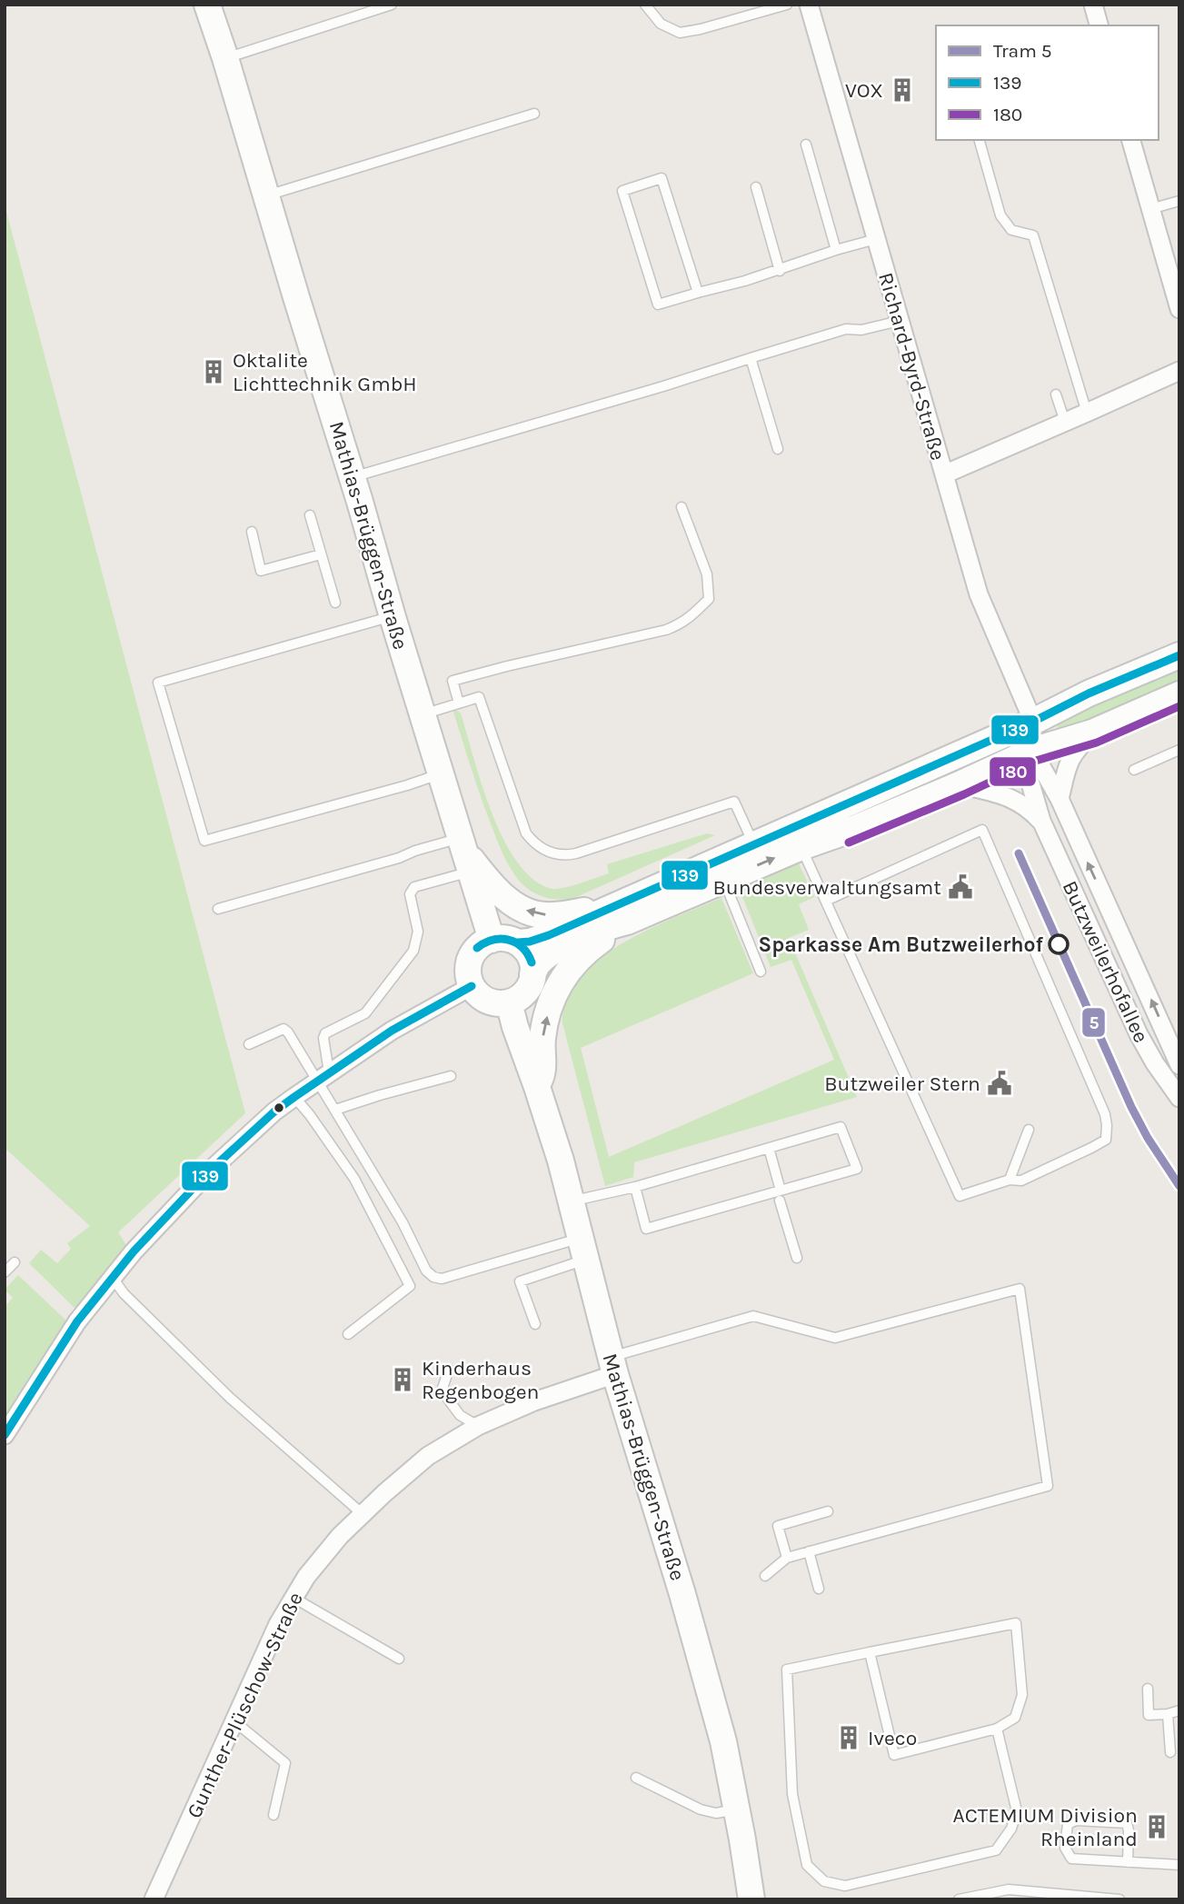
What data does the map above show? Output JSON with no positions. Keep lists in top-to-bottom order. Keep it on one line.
{"streets":{"street":["Richard-Byrd-Straße","Mathias-Brüggen-Straße","Butzweilerhofallee","Gunther-Plüschow-Straße"]},"crossings":[["Mathias-Brüggen-Straße","Gunther-Plüschow-Straße"]],"places":{"building":["VOX","Oktalite Lichttechnik GmbH","Kinderhaus Regenbogen","Iveco","ACTEMIUM Division Rheinland"],"public building":["Bundesverwaltungsamt","Butzweiler Stern"],"other":["Sparkasse Am Butzweilerhof"]},"lines":["transit line 139","transit line 180","tram line 5"],"legend":["Tram 5","139","180"]}
